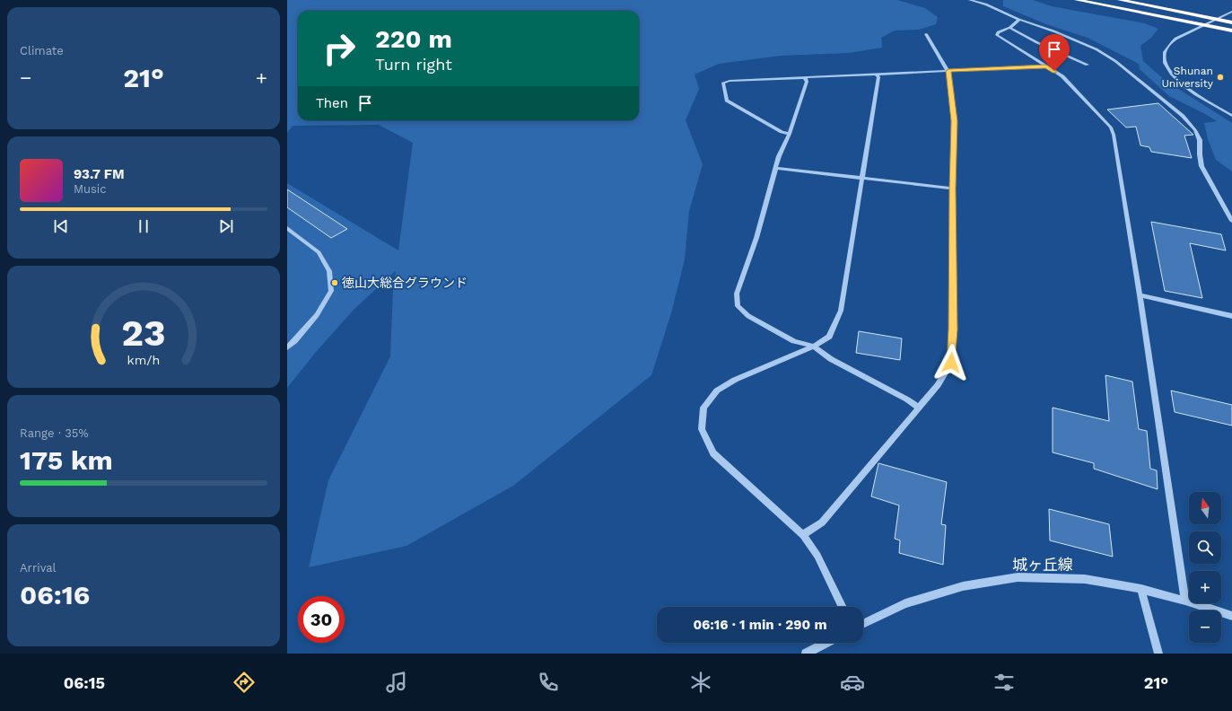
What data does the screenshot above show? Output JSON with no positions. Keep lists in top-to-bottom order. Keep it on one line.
{"streets":{"street":["城ヶ丘線"]},"places":["Shunan University","徳山大総合グラウンド"],"north":"top","page":{"tile":["Climate",["Range · 35%","175 km"],["Arrival","06:16"]],"turn":["220 m","Turn right"],"heat":["−","21°","+"],"then":"Then","song":["93.7 FM","Music"],"map_buttons":["+","−"],"limit":"30","trip":"06:16 · 1 min · 290 m","tabs":["06:15","21°"],"gauge":["23","km/h"]}}
